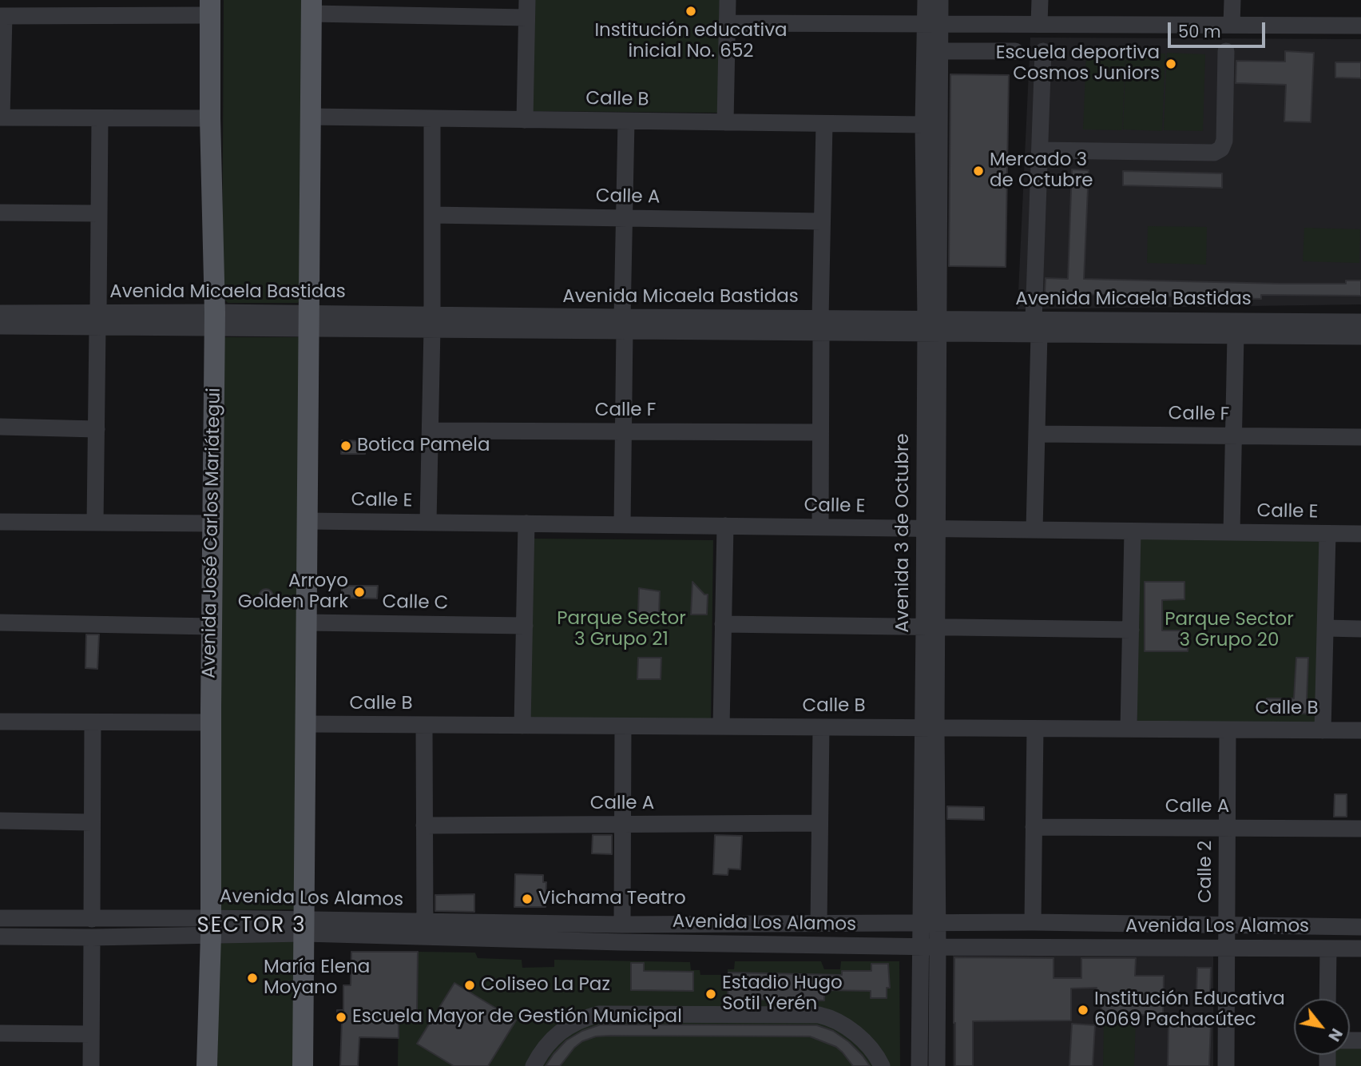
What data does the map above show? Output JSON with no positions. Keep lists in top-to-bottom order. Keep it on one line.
{"streets":{"main road":["Avenida José Carlos Mariátegui"],"street":["Calle B","Calle A","Avenida Micaela Bastidas","Calle F","Calle E","Avenida 3 de Octubre","Calle C","Calle 2","Avenida Los Alamos"]},"crossings":[["Calle B","Avenida 3 de Octubre"],["Calle B","Calle 2"],["Calle A","Calle 2"],["Avenida Micaela Bastidas","Avenida José Carlos Mariátegui"],["Avenida Micaela Bastidas","Avenida 3 de Octubre"],["Calle E","Avenida 3 de Octubre"],["Avenida José Carlos Mariátegui","Avenida Los Alamos"],["Avenida 3 de Octubre","Avenida Los Alamos"],["Calle 2","Avenida Los Alamos"]],"districts":["SECTOR 3"],"parks":["Parque Sector 3 Grupo 21","Parque Sector 3 Grupo 20"],"places":["Institución educativa inicial No. 652","Escuela deportiva Cosmos Juniors","Mercado 3 de Octubre","Botica Pamela","Arroyo Golden Park","Vichama Teatro","María Elena Moyano","Coliseo La Paz","Estadio Hugo Sotil Yerén","Institución Educativa 6069 Pachacútec","Escuela Mayor de Gestión Municipal"],"scale_bar":"50 m","north":"bottom right"}
